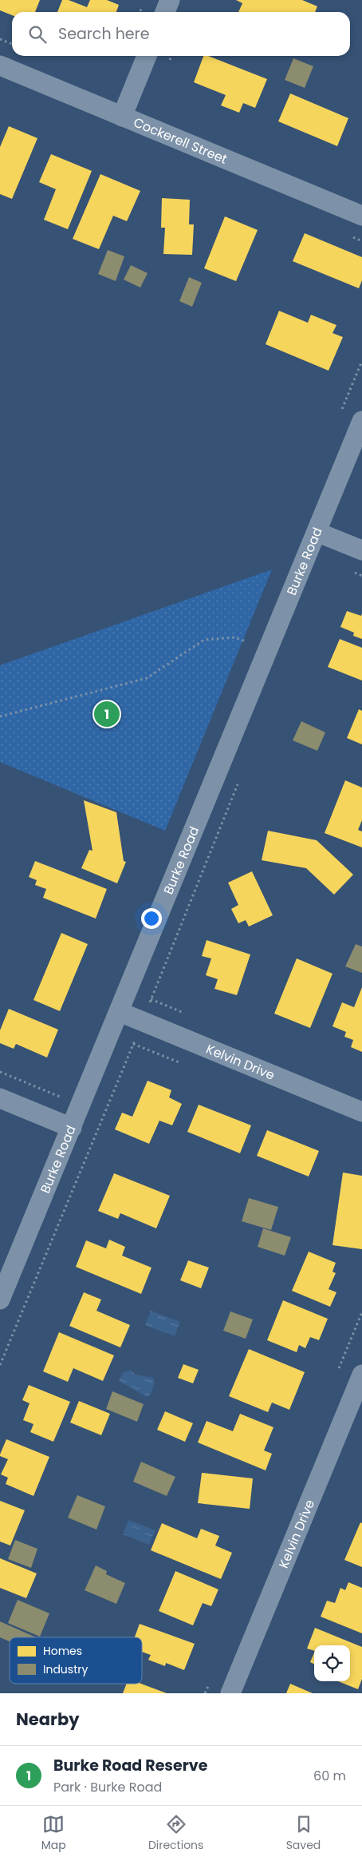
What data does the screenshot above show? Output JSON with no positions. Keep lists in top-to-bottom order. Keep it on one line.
{"streets":{"street":["Cockerell Street","Burke Road","Kelvin Drive"]},"crossings":[["Burke Road","Kelvin Drive"]],"legend":["Homes","Industry"],"page":{"search":"Search here","pins":"1","heading":"Nearby","list":[{"mark":"1","name":"Burke Road Reserve","note":"Park · Burke Road","value":"60 m"}],"nav":["Map","Directions","Saved"]}}
